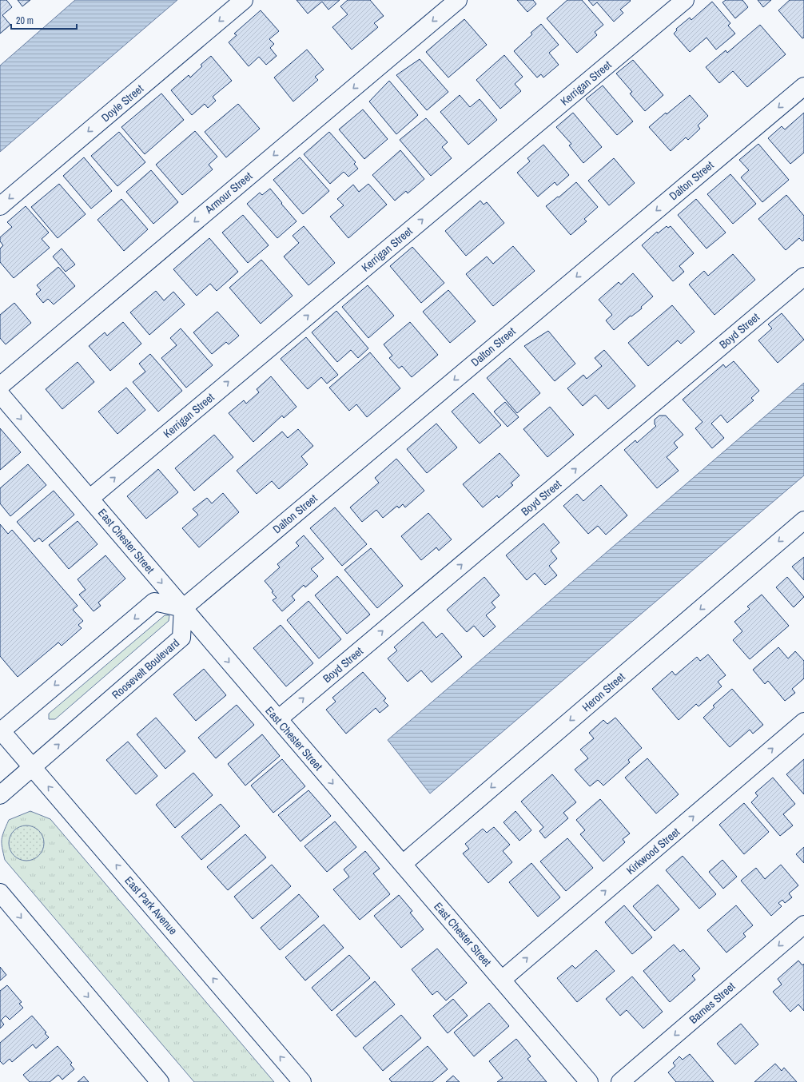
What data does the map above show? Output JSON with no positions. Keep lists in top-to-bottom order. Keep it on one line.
{"streets":{"main road":["Kerrigan Street","Doyle Street","Dalton Street","Armour Street","Boyd Street","East Chester Street","Roosevelt Boulevard","Heron Street","Kirkwood Street","East Park Avenue","Barnes Street"]},"crossings":[["Kerrigan Street","East Chester Street"],["Dalton Street","East Chester Street"],["Dalton Street","Roosevelt Boulevard"],["Boyd Street","East Chester Street"],["East Chester Street","Roosevelt Boulevard"],["East Chester Street","Heron Street"],["East Chester Street","Kirkwood Street"],["Roosevelt Boulevard","East Park Avenue"]],"one_way":["Kerrigan Street","Doyle Street","Dalton Street","Armour Street","Boyd Street","East Chester Street","Heron Street","Kirkwood Street","Barnes Street"],"scale_bar":"20 m"}
